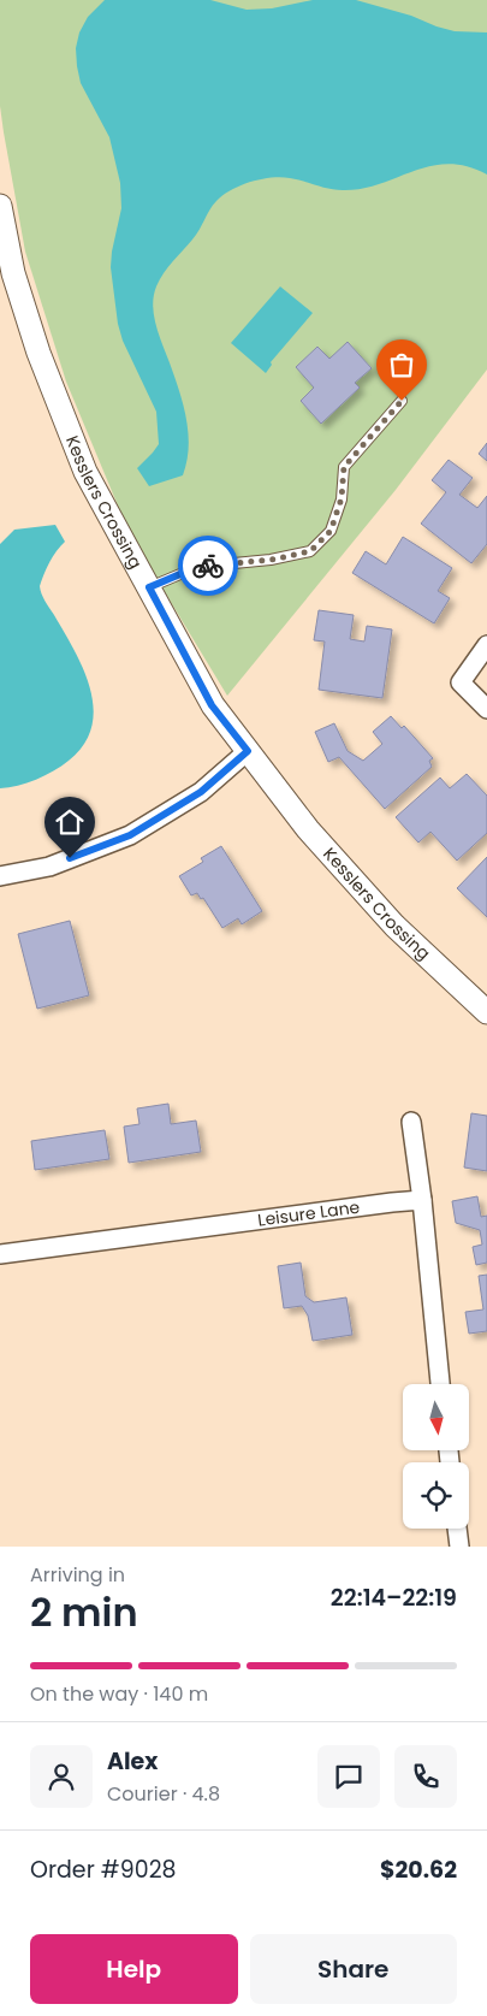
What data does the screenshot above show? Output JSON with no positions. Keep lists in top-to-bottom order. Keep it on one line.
{"streets":{"street":["Kesslers Crossing","Leisure Lane"]},"north":"bottom","page":{"heading":["2 min","Arriving in","22:14–22:19"],"panel":["Alex","Courier · 4.8","Order #9028","$20.62"],"bar":"On the way · 140 m","buttons":["Help","Share"]}}
